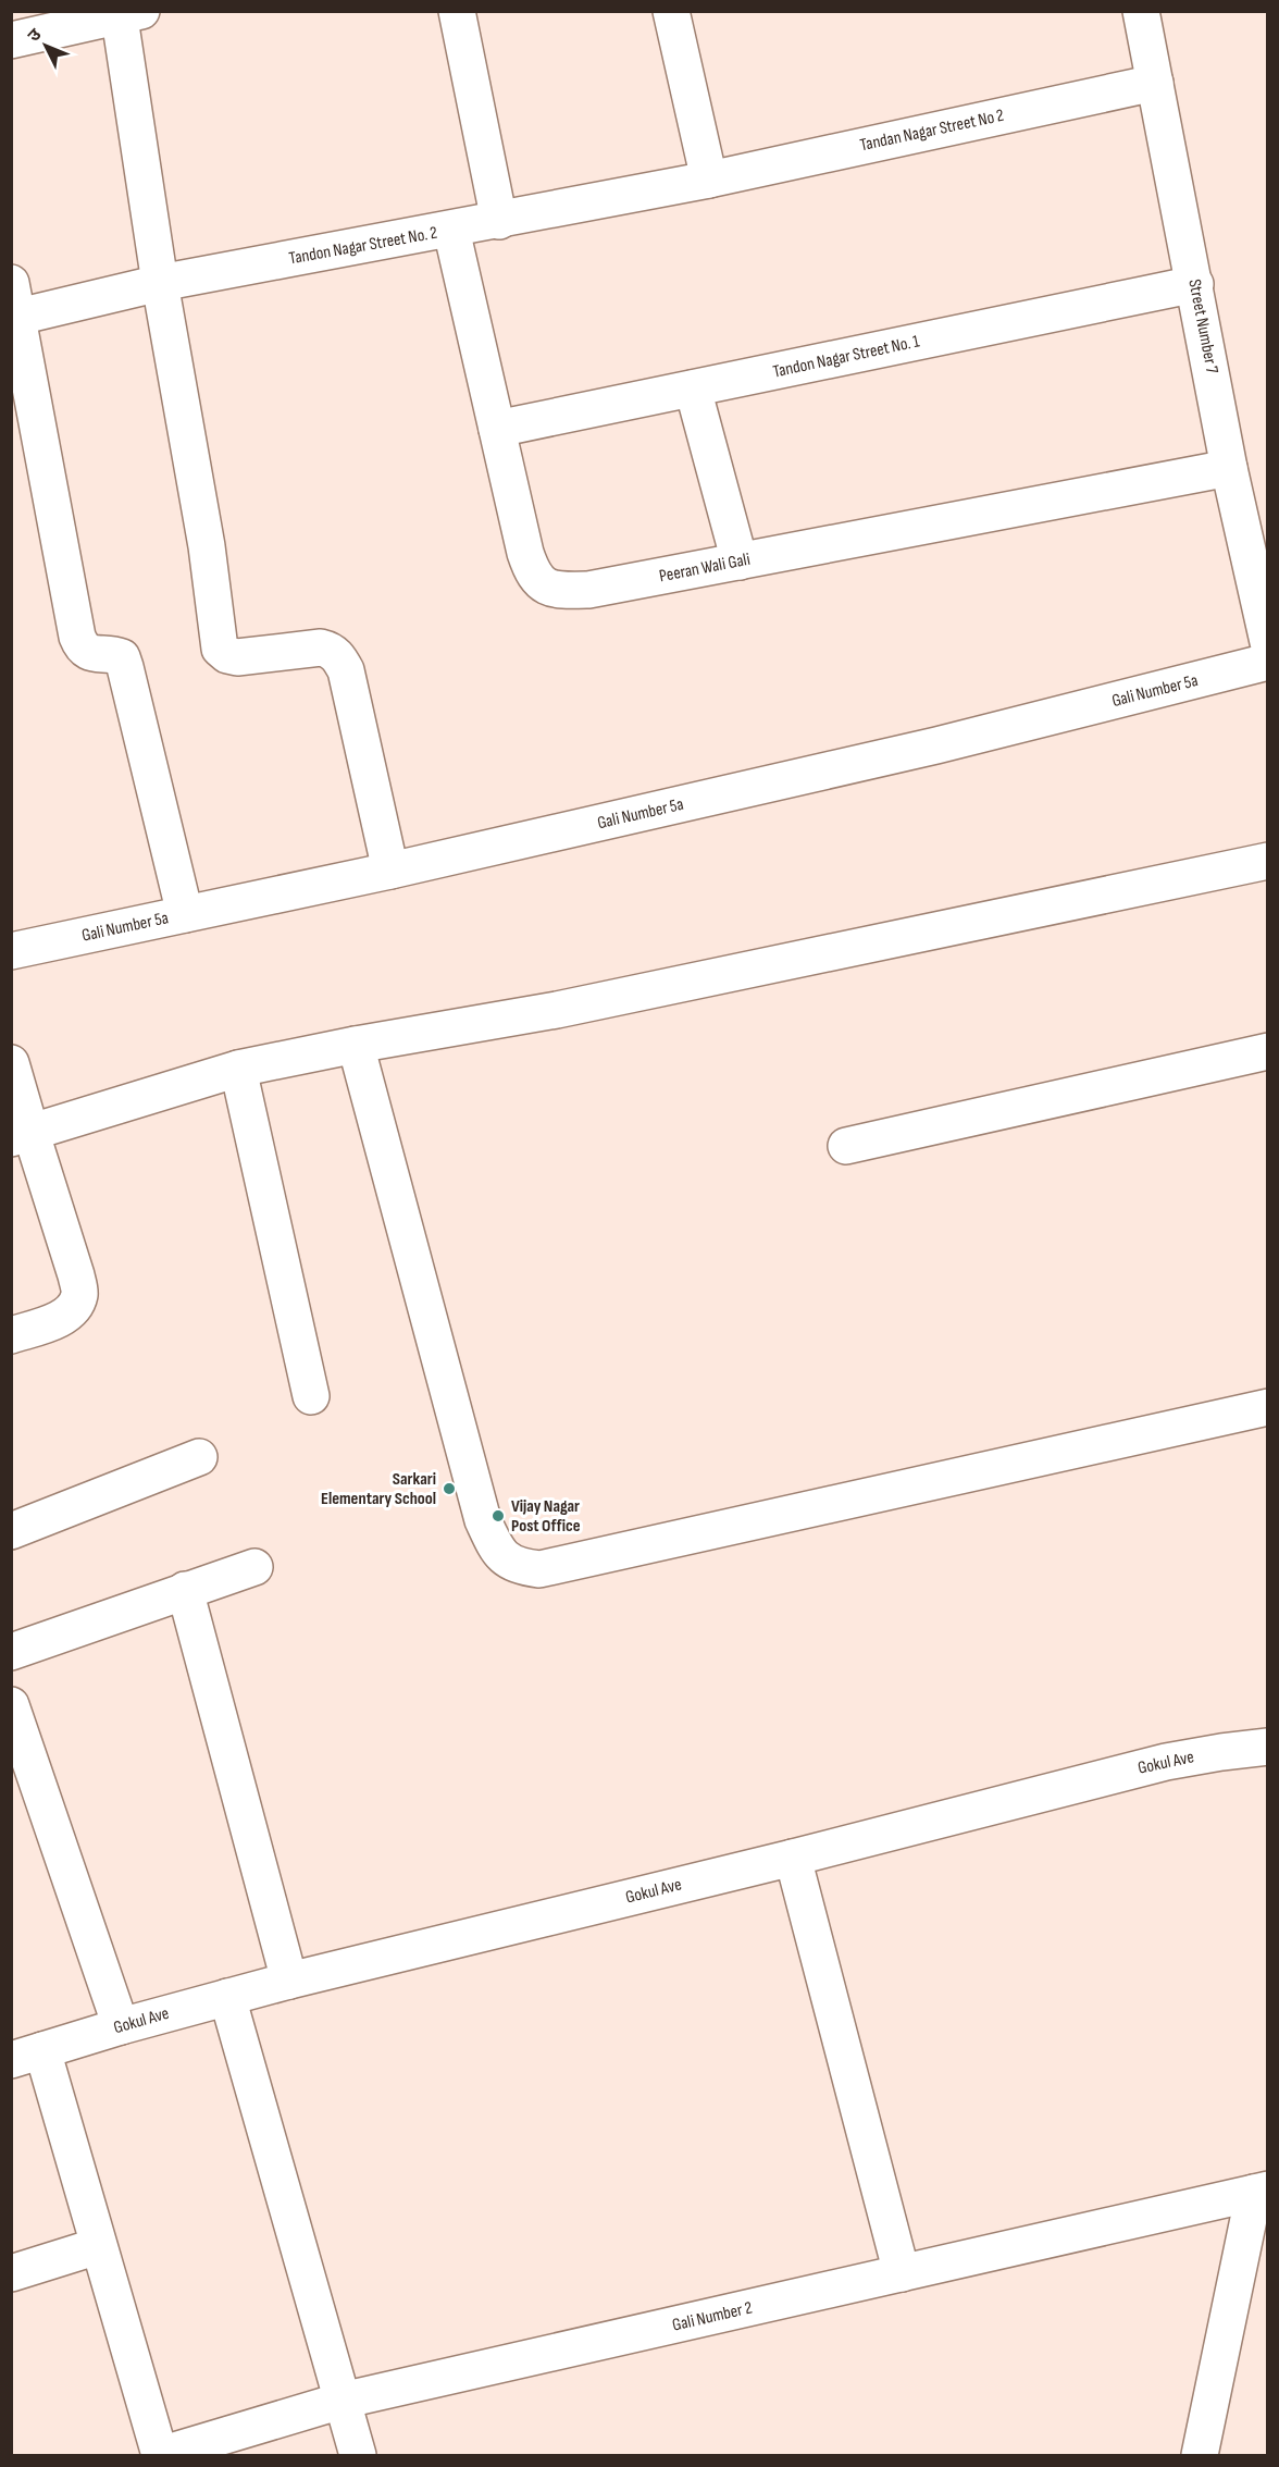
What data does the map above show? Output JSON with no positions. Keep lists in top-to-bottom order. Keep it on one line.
{"streets":{"street":["Tandan Nagar Street No 2","Tandon Nagar Street No. 2","Street Number 7","Tandon Nagar Street No. 1","Peeran Wali Gali","Gali Number 5a","Gokul Ave","Gali Number 2"]},"crossings":[["Tandan Nagar Street No 2","Tandon Nagar Street No. 2"],["Tandan Nagar Street No 2","Street Number 7"],["Tandon Nagar Street No. 2","Peeran Wali Gali"],["Street Number 7","Tandon Nagar Street No. 1"],["Street Number 7","Peeran Wali Gali"],["Tandon Nagar Street No. 1","Peeran Wali Gali"]],"places":["Sarkari Elementary School","Vijay Nagar Post Office"],"north":"top left"}
